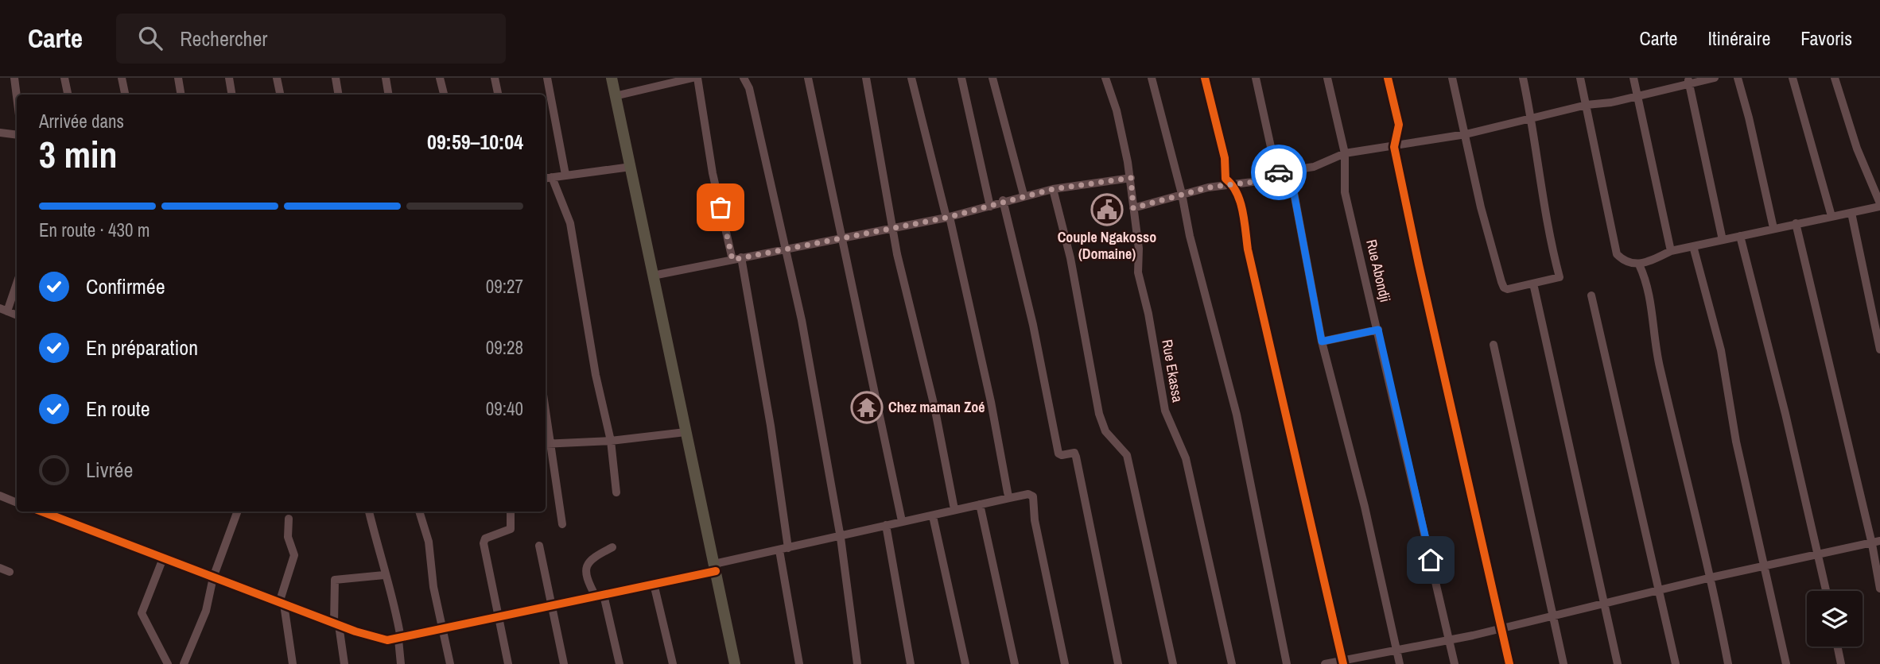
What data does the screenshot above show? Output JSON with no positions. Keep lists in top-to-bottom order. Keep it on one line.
{"streets":{"street":["Rue Abondji","Rue Ekassa"]},"places":{"public building":["Couple Ngakosso (Domaine)"],"temple":["Chez maman Zoé"]},"page":{"header":"Carte","search":"Rechercher","nav":["Carte","Itinéraire","Favoris"],"heading":["3 min","Arrivée dans","09:59–10:04"],"bar":"En route · 430 m","list":[["Confirmée","09:27"],["En préparation","09:28"],["En route","09:40"],"Livrée"]}}
